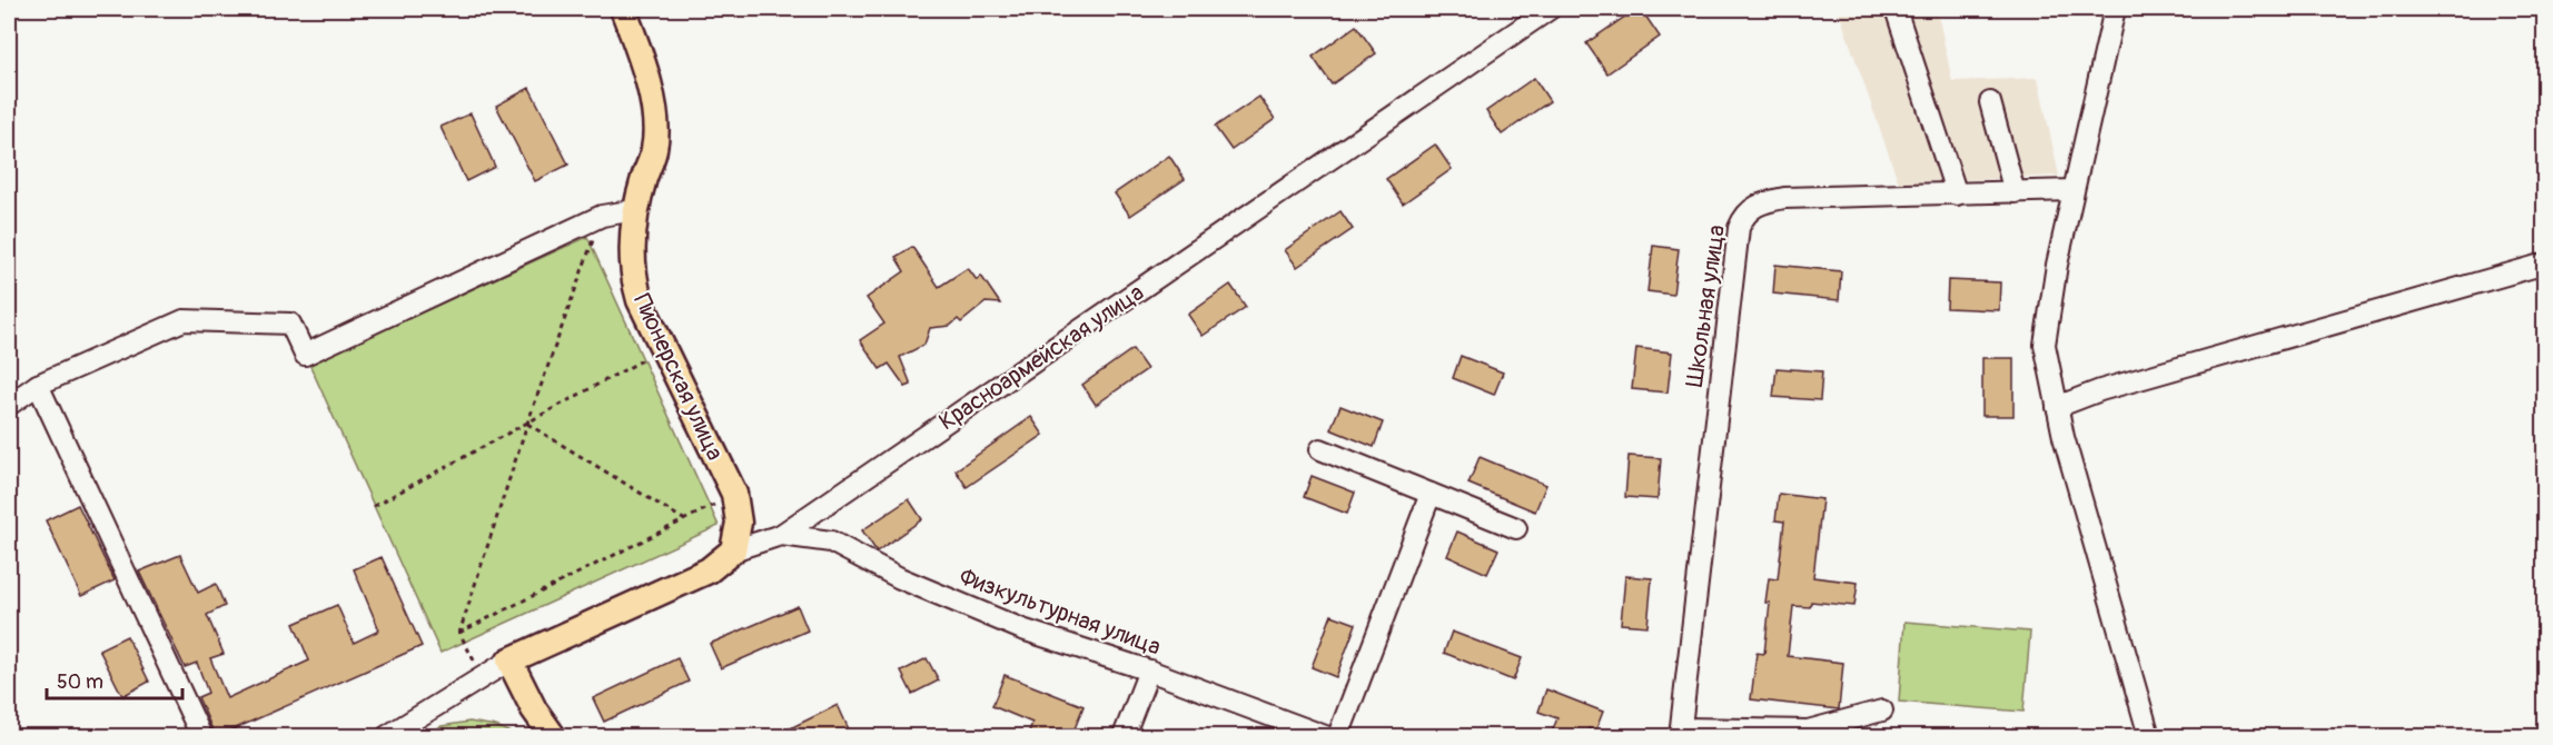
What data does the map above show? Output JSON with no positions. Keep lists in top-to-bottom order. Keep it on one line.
{"streets":{"main road":["Красноармейская улица","Пионерская улица"],"street":["Школьная улица","Физкультурная улица"]},"crossings":[["Красноармейская улица","Пионерская улица"],["Красноармейская улица","Физкультурная улица"]],"scale_bar":"50 m"}
